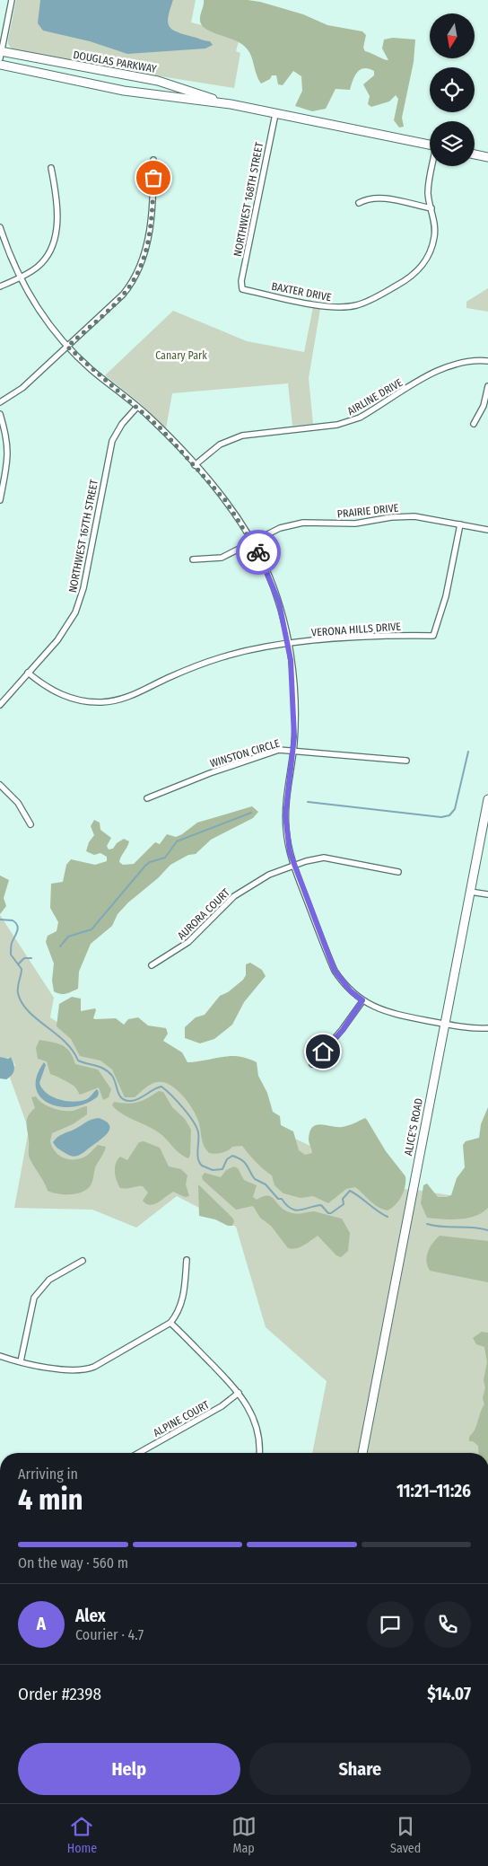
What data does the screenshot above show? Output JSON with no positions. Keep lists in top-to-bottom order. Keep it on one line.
{"streets":{"main road":["DOUGLAS PARKWAY","ALICE'S ROAD"],"street":["NORTHWEST 168TH STREET","BAXTER DRIVE","AIRLINE DRIVE","PRAIRIE DRIVE","NORTHWEST 167TH STREET","VERONA HILLS DRIVE","WINSTON CIRCLE","AURORA COURT","ALPINE COURT"]},"crossings":[["DOUGLAS PARKWAY","NORTHWEST 168TH STREET"],["NORTHWEST 168TH STREET","BAXTER DRIVE"],["PRAIRIE DRIVE","VERONA HILLS DRIVE"],["NORTHWEST 167TH STREET","VERONA HILLS DRIVE"]],"parks":["Canary Park"],"north":"bottom","page":{"heading":["4 min","Arriving in","11:21–11:26"],"panel":["Alex","Courier · 4.7","Order #2398","$14.07"],"bar":"On the way · 560 m","round":"A","buttons":["Help","Share"],"tabs":["Home","Map","Saved"]}}
